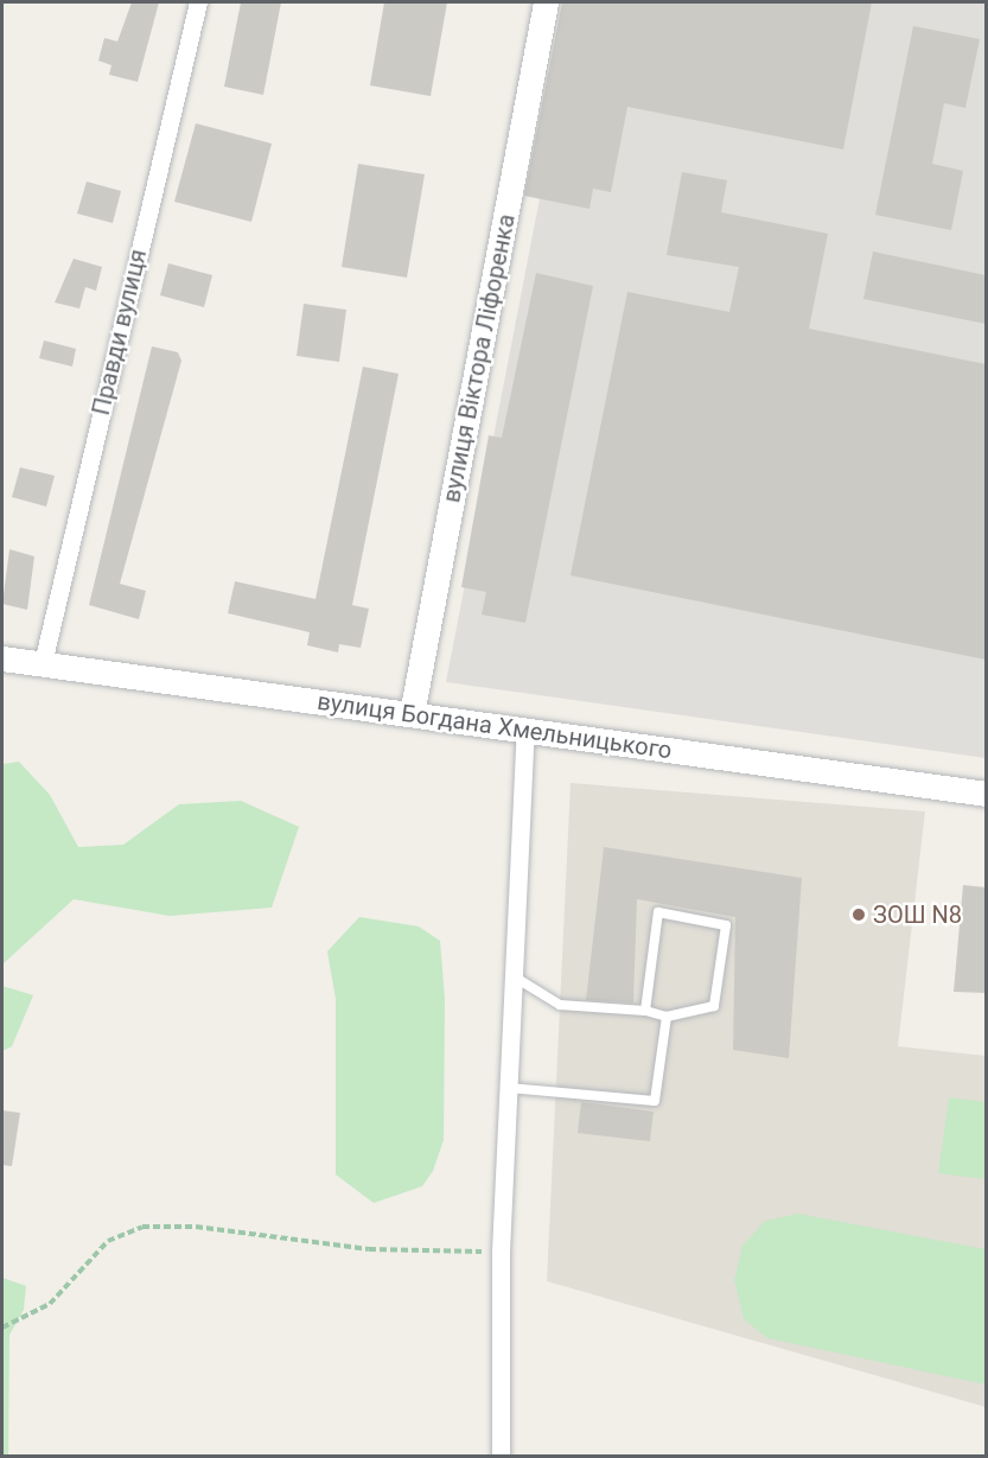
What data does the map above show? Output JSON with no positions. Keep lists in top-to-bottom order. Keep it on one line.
{"streets":{"street":["Правди вулиця","вулиця Віктора Ліфоренка","вулиця Богдана Хмельницького"]},"crossings":[["Правди вулиця","вулиця Богдана Хмельницького"],["вулиця Віктора Ліфоренка","вулиця Богдана Хмельницького"]],"places":["ЗОШ N8"]}
